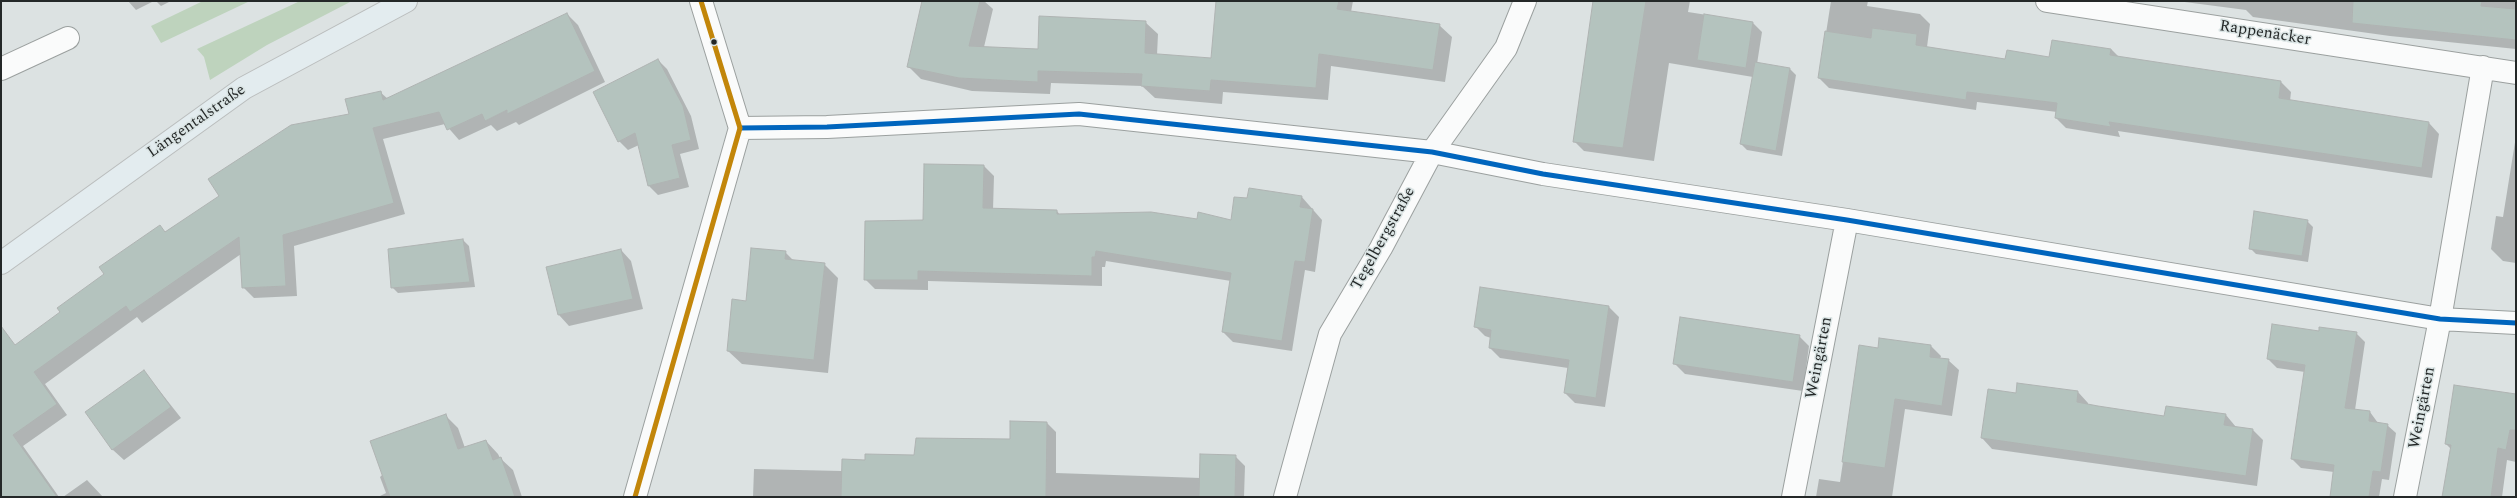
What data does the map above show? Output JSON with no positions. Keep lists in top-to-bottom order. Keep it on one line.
{"streets":{"main road":["Längentalstraße"],"street":["Rappenäcker","Tegelbergstraße","Weingärten"]}}
